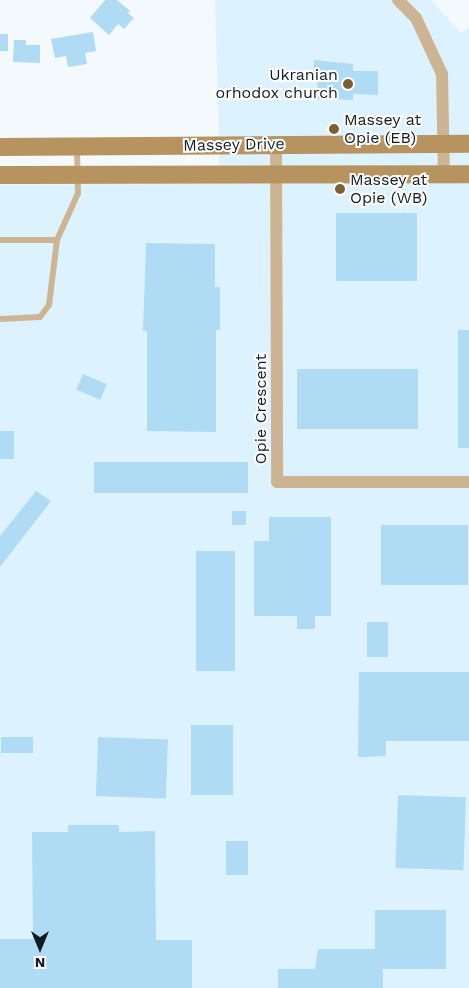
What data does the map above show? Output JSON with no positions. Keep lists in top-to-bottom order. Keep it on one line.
{"streets":{"street":["Massey Drive","Opie Crescent"]},"crossings":[["Massey Drive","Opie Crescent"]],"places":["Ukranian orhodox church","Massey at Opie (EB)","Massey at Opie (WB)"],"north":"bottom"}
